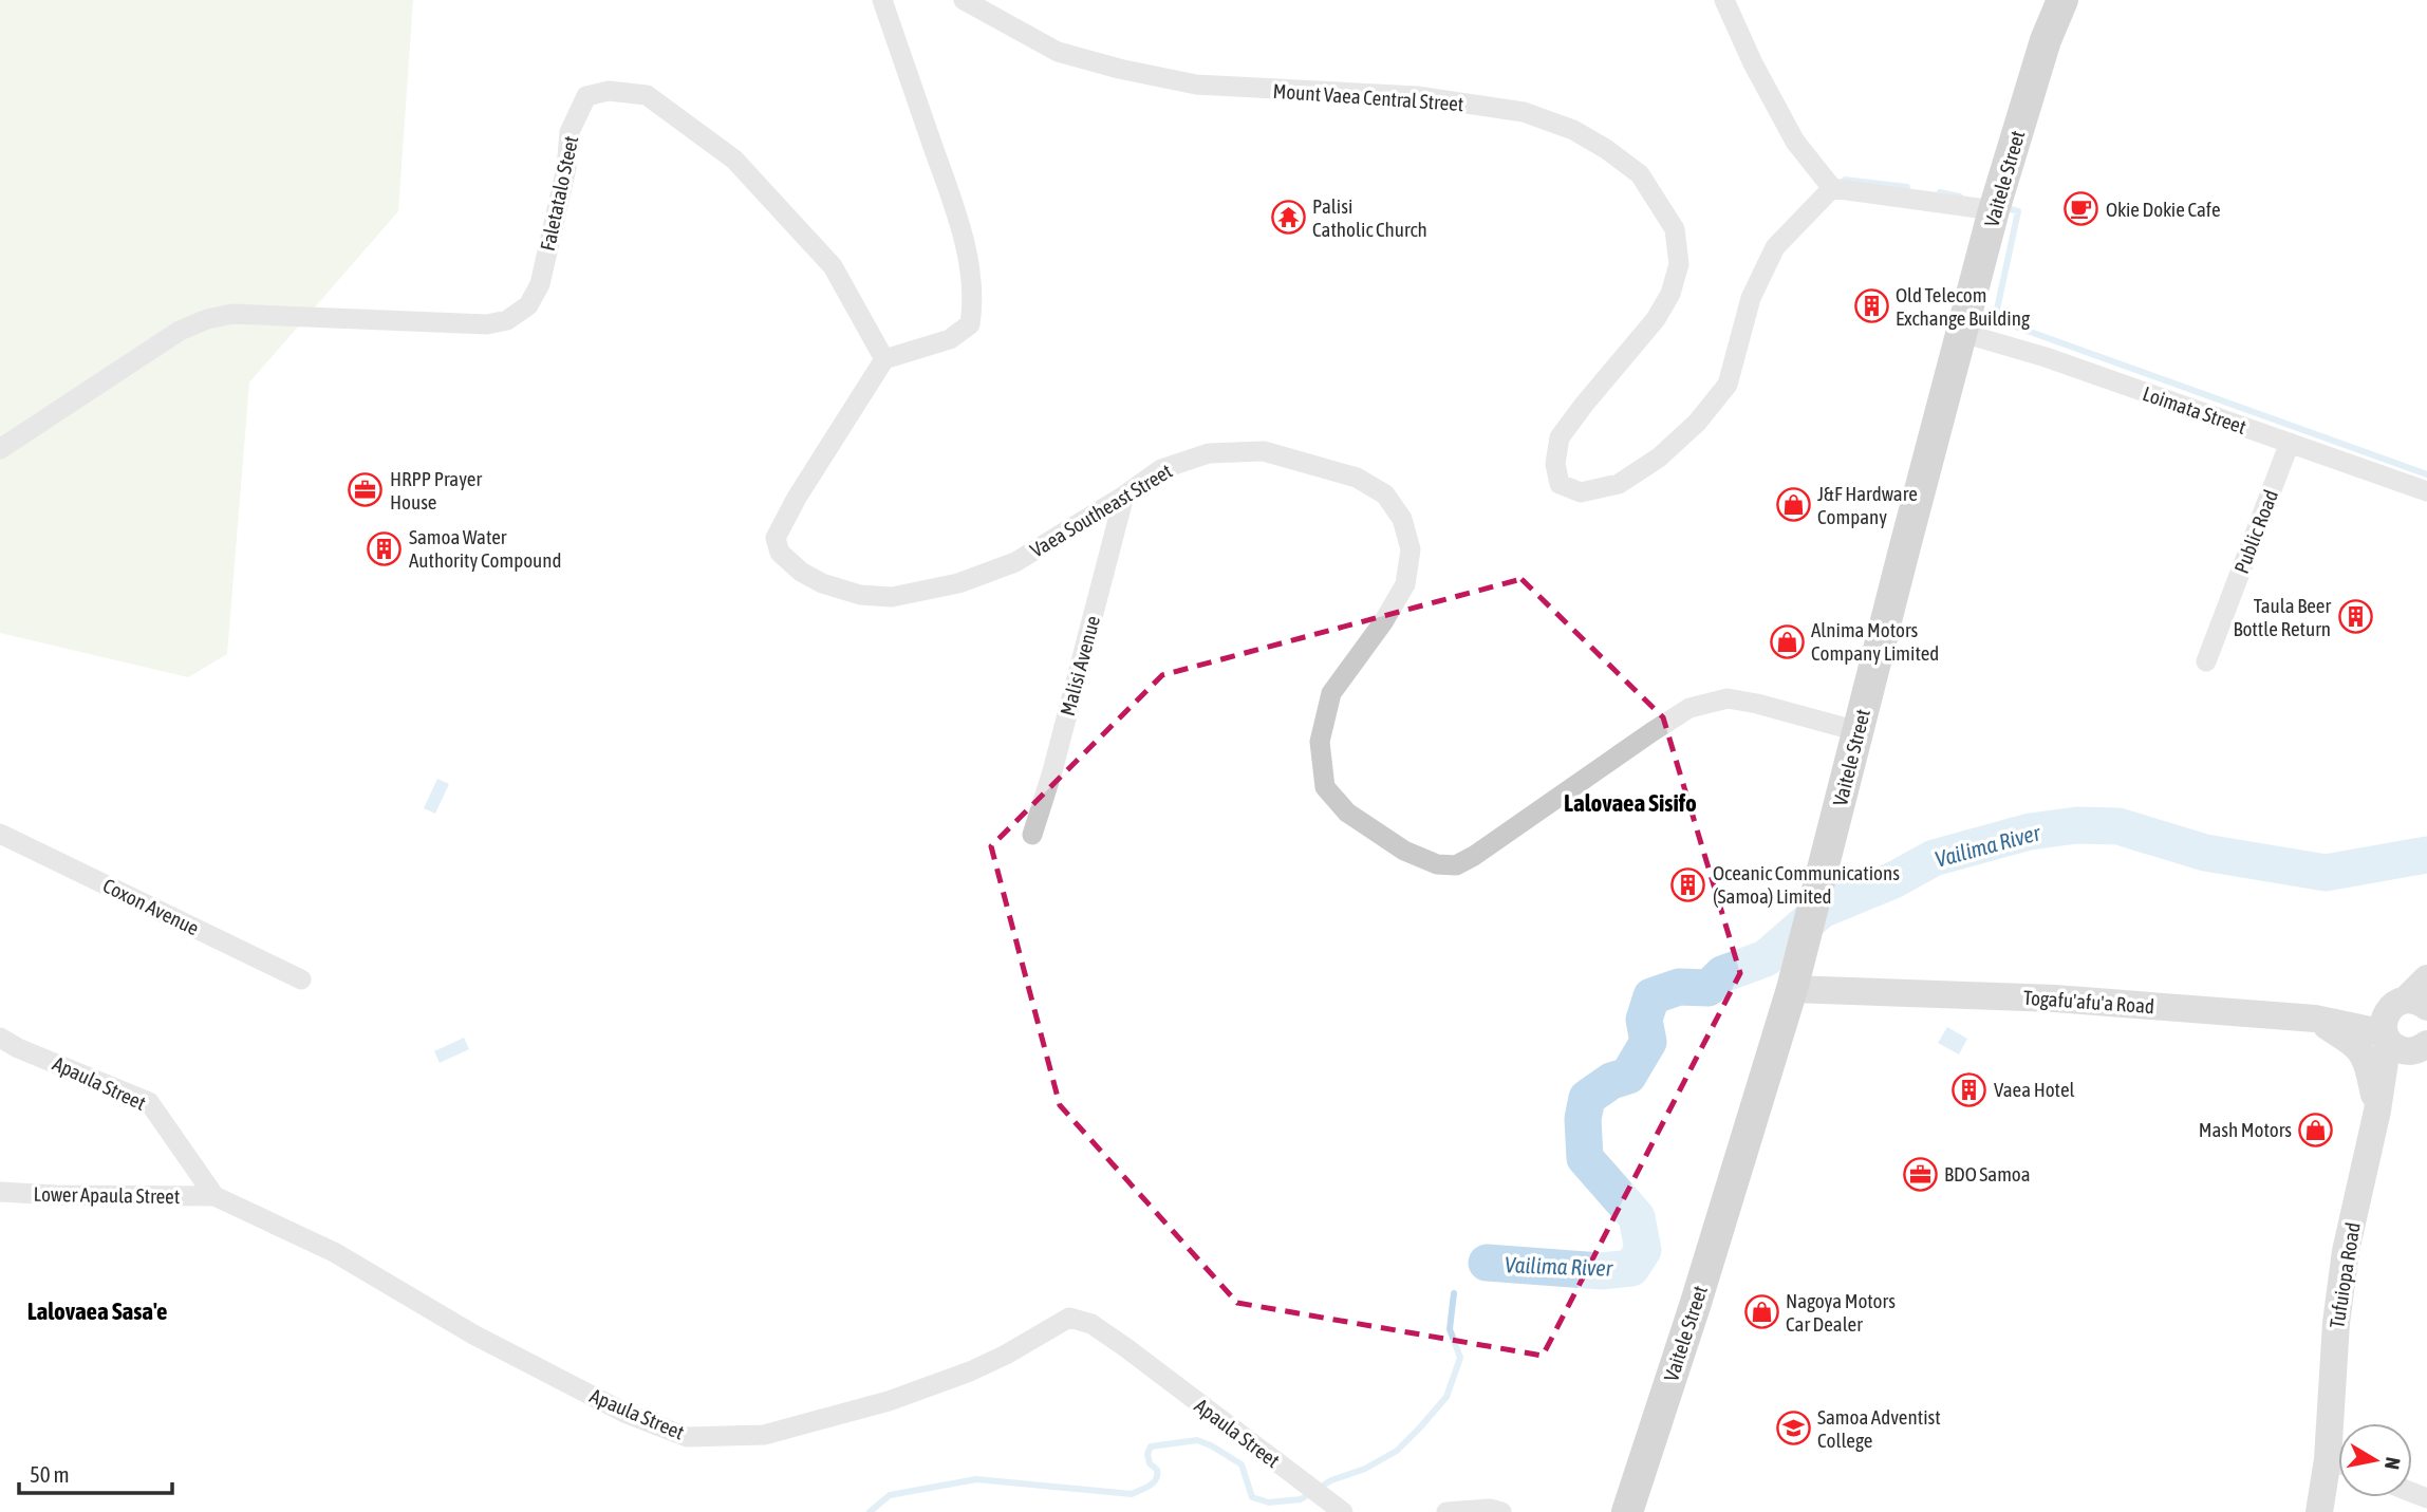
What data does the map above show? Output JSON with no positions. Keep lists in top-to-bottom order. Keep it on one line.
{"streets":{"main road":["Vaitele Street","Togafu'afu'a Road","Tufuiopa Road"],"street":["Mount Vaea Central Street","Faletatalo Steet","Loimata Street","Vaea Southeast Street","Public Road","Malisi Avenue","Coxon Avenue","Apaula Street","Lower Apaula Street"]},"crossings":[["Vaitele Street","Loimata Street"],["Vaitele Street","Vaea Southeast Street"],["Vaitele Street","Togafu'afu'a Road"],["Faletatalo Steet","Vaea Southeast Street"],["Loimata Street","Public Road"],["Vaea Southeast Street","Malisi Avenue"],["Togafu'afu'a Road","Tufuiopa Road"],["Apaula Street","Lower Apaula Street"]],"districts":["Lalovaea Sisifo","Lalovaea Sasa'e"],"water":["Vailima River"],"places":{"cafe":["Okie Dokie Cafe"],"temple":["Palisi Catholic Church"],"building":["Old Telecom Exchange Building","Samoa Water Authority Compound","Taula Beer Bottle Return","Oceanic Communications (Samoa) Limited","Vaea Hotel"],"office":["HRPP Prayer House","BDO Samoa"],"shop":["J&F Hardware Company","Alnima Motors Company Limited","Mash Motors","Nagoya Motors Car Dealer"],"school or university":["Samoa Adventist College"]},"scale_bar":"50 m","north":"right"}
